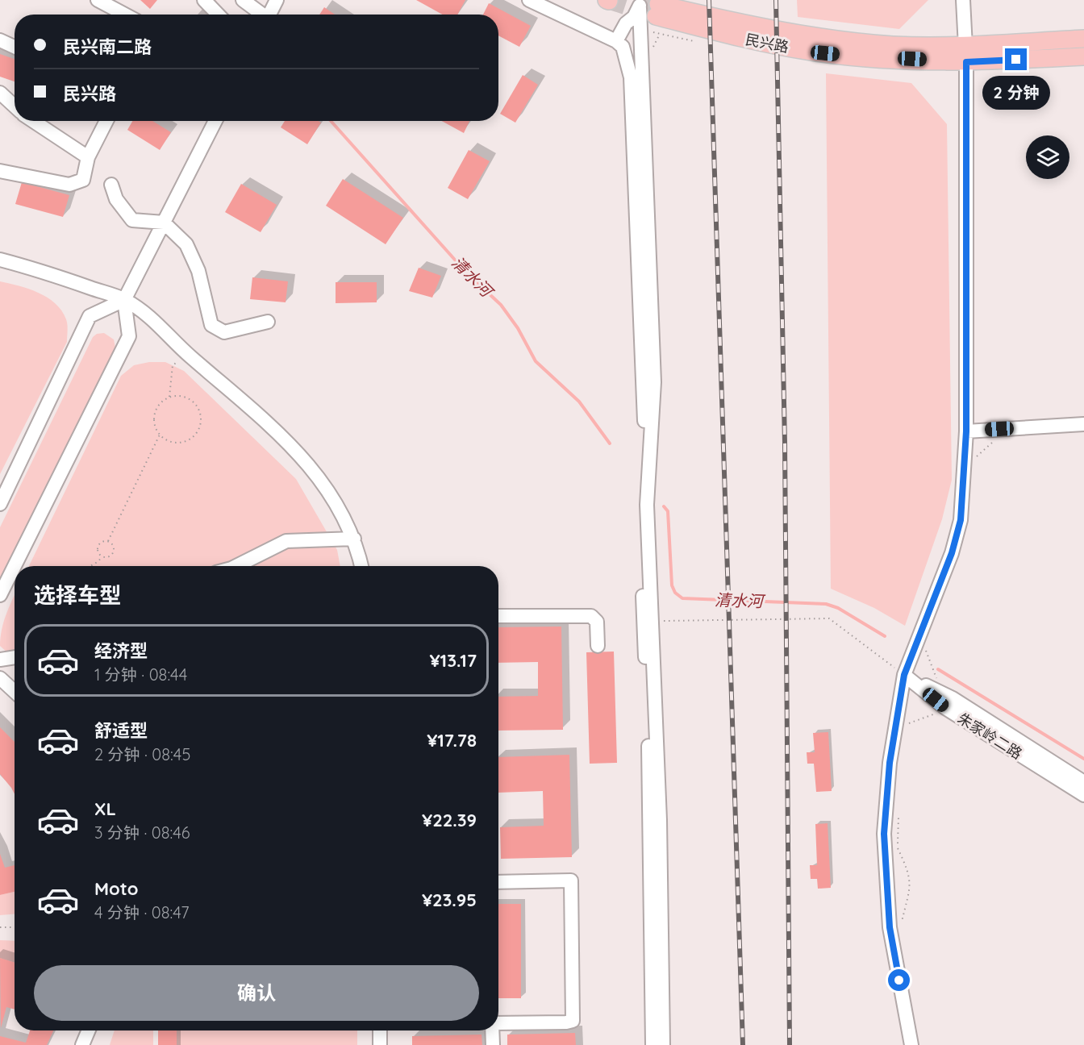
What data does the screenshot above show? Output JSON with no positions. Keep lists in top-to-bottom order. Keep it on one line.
{"streets":{"main road":["民兴路"],"street":["朱家岭二路"]},"water":["清水河"],"page":{"banner":["民兴南二路","民兴路"],"bubble":"2 分钟","heading":"选择车型","list":[{"name":"经济型","note":"1 分钟 · 08:44","value":"¥13.17"},{"name":"舒适型","note":"2 分钟 · 08:45","value":"¥17.78"},{"name":"XL","note":"3 分钟 · 08:46","value":"¥22.39"},{"name":"Moto","note":"4 分钟 · 08:47","value":"¥23.95"}],"buttons":"确认"}}
